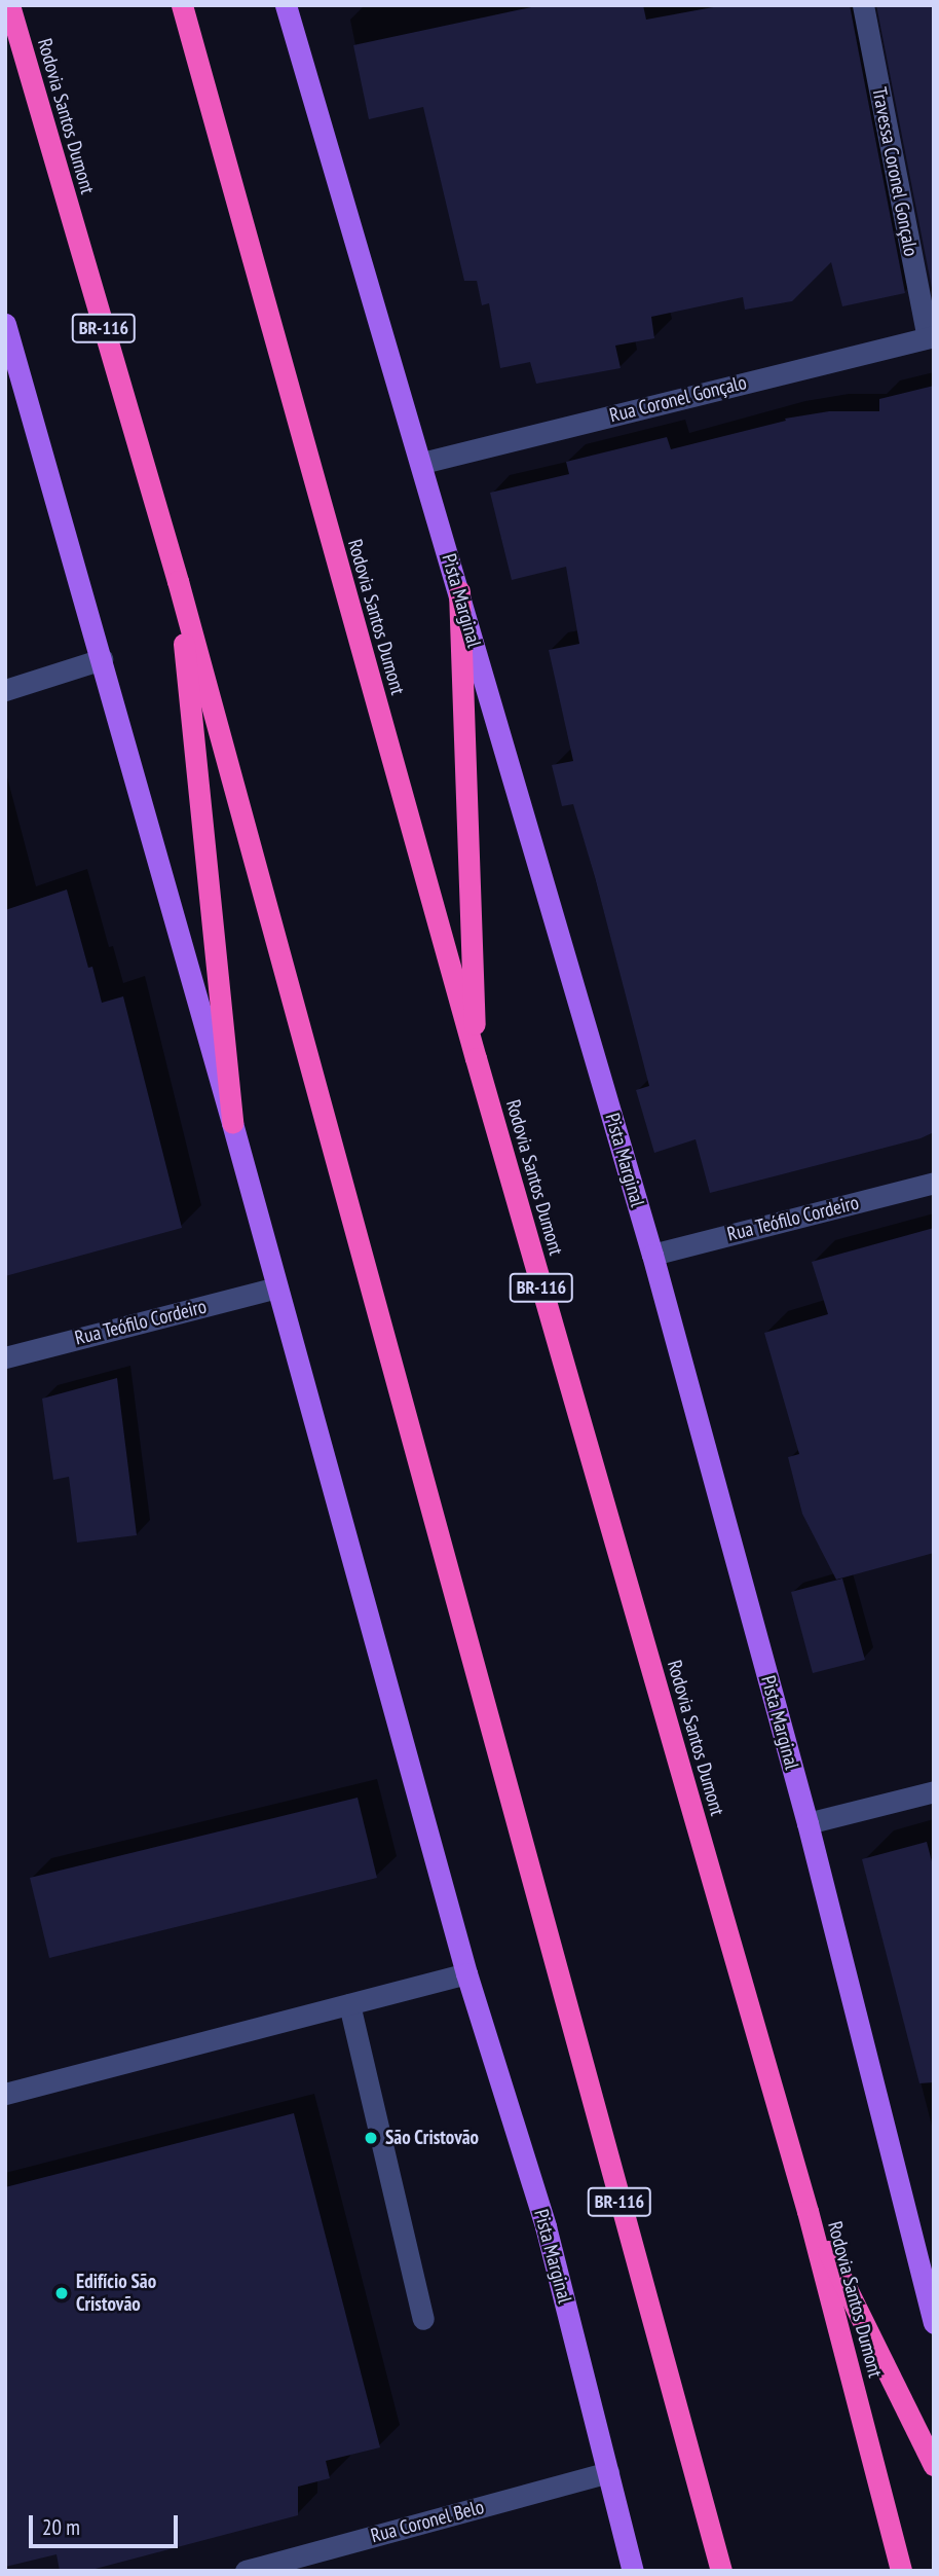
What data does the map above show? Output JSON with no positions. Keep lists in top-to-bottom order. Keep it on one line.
{"streets":{"highway":["Rodovia Santos Dumont","BR-116"],"main road":["Pista Marginal"],"street":["Travessa Coronel Gonçalo","Rua Coronel Gonçalo","Rua Teófilo Cordeiro","Rua Coronel Belo"]},"crossings":[["Travessa Coronel Gonçalo","Rua Coronel Gonçalo"],["Rua Coronel Gonçalo","Pista Marginal"],["Pista Marginal","Rua Teófilo Cordeiro"],["Pista Marginal","Rua Coronel Belo"]],"places":["São Cristovão","Edifício São Cristovão"],"scale_bar":"20 m"}
